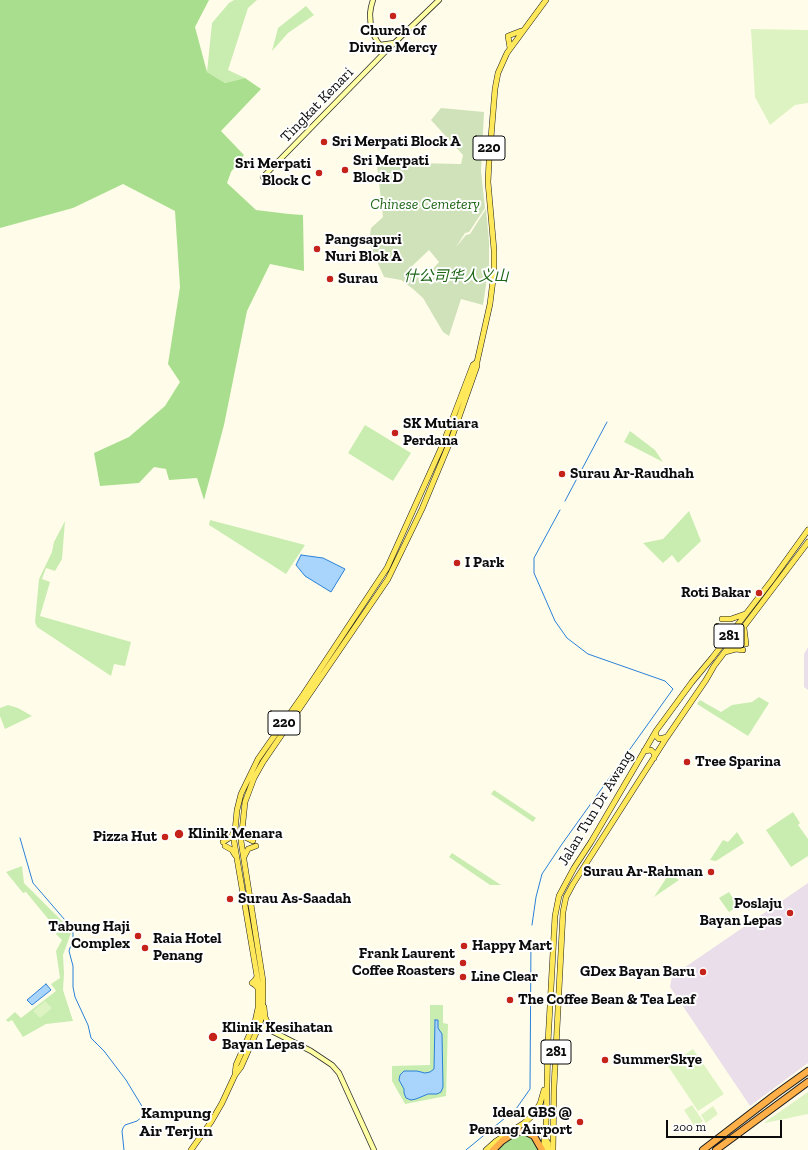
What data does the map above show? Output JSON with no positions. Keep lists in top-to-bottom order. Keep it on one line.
{"streets":{"main road":["220","281","Jalan Tun Dr Awang"],"street":["Tingkat Kenari"]},"districts":["Kampung Air Terjun"],"parks":["Chinese Cemetery","什公司华人义山"],"places":["Church of Divine Mercy","Sri Merpati Block A","Sri Merpati Block D","Sri Merpati Block C","Pangsapuri Nuri Blok A","Surau","SK Mutiara Perdana","Surau Ar-Raudhah","I Park","Roti Bakar","Tree Sparina","Klinik Menara","Pizza Hut","Surau Ar-Rahman","Surau As-Saadah","Poslaju Bayan Lepas","Tabung Haji Complex","Happy Mart","Raia Hotel Penang","Frank Laurent Coffee Roasters","GDex Bayan Baru","Line Clear","The Coffee Bean & Tea Leaf","Klinik Kesihatan Bayan Lepas","SummerSkye","Ideal GBS @ Penang Airport"],"scale_bar":"200 m"}
